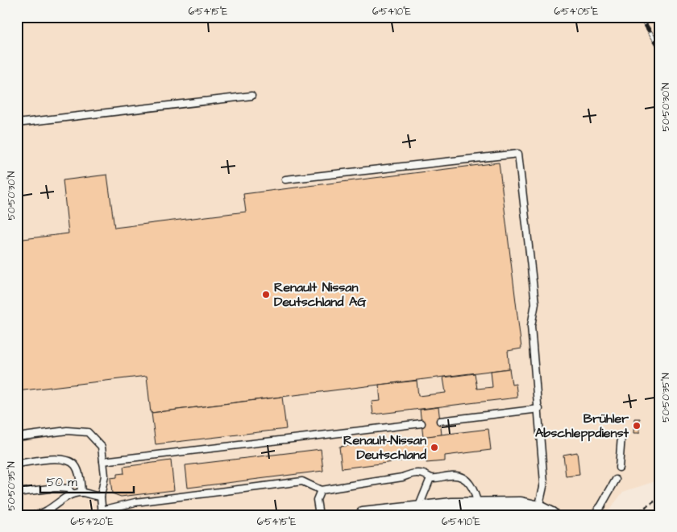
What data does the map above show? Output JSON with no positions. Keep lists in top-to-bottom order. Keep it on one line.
{"places":["Renault Nissan Deutschland AG","Brühler Abschleppdienst","Renault-Nissan Deutschland"],"scale_bar":"50 m","coordinates":["6°54'15\"E","6°54'10\"E","6°54'05\"E","50°50'30\"N","50°50'35\"N","6°54'20\"E"]}
